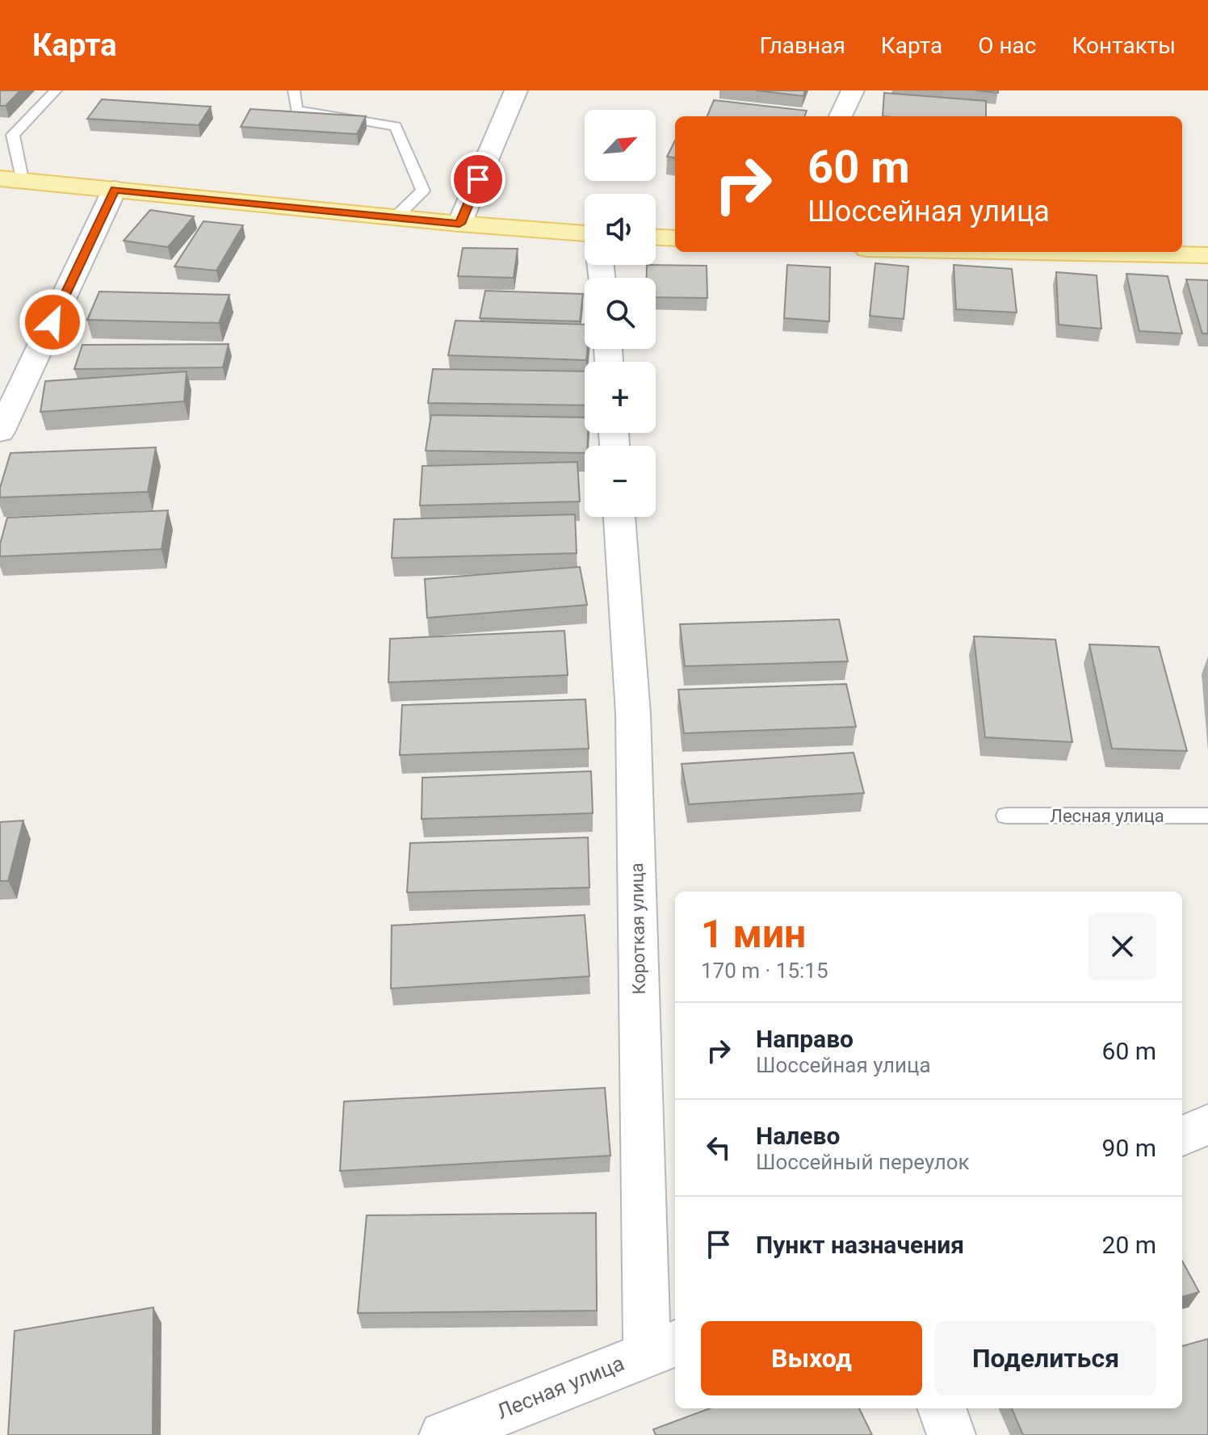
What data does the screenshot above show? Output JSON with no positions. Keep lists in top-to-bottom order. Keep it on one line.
{"streets":{"street":["Лесная улица","Короткая улица"]},"crossings":[["Лесная улица","Короткая улица"]],"north":"top right","page":{"header":"Карта","nav":["Главная","Карта","О нас","Контакты"],"map_buttons":["+","−"],"turn":["60 m","Шоссейная улица"],"heading":["1 мин","170 m · 15:15"],"list":[{"name":"Направо","note":"Шоссейная улица","value":"60 m"},{"name":"Налево","note":"Шоссейный переулок","value":"90 m"},{"name":"Пункт назначения","value":"20 m"}],"buttons":["Выход","Поделиться"]}}
